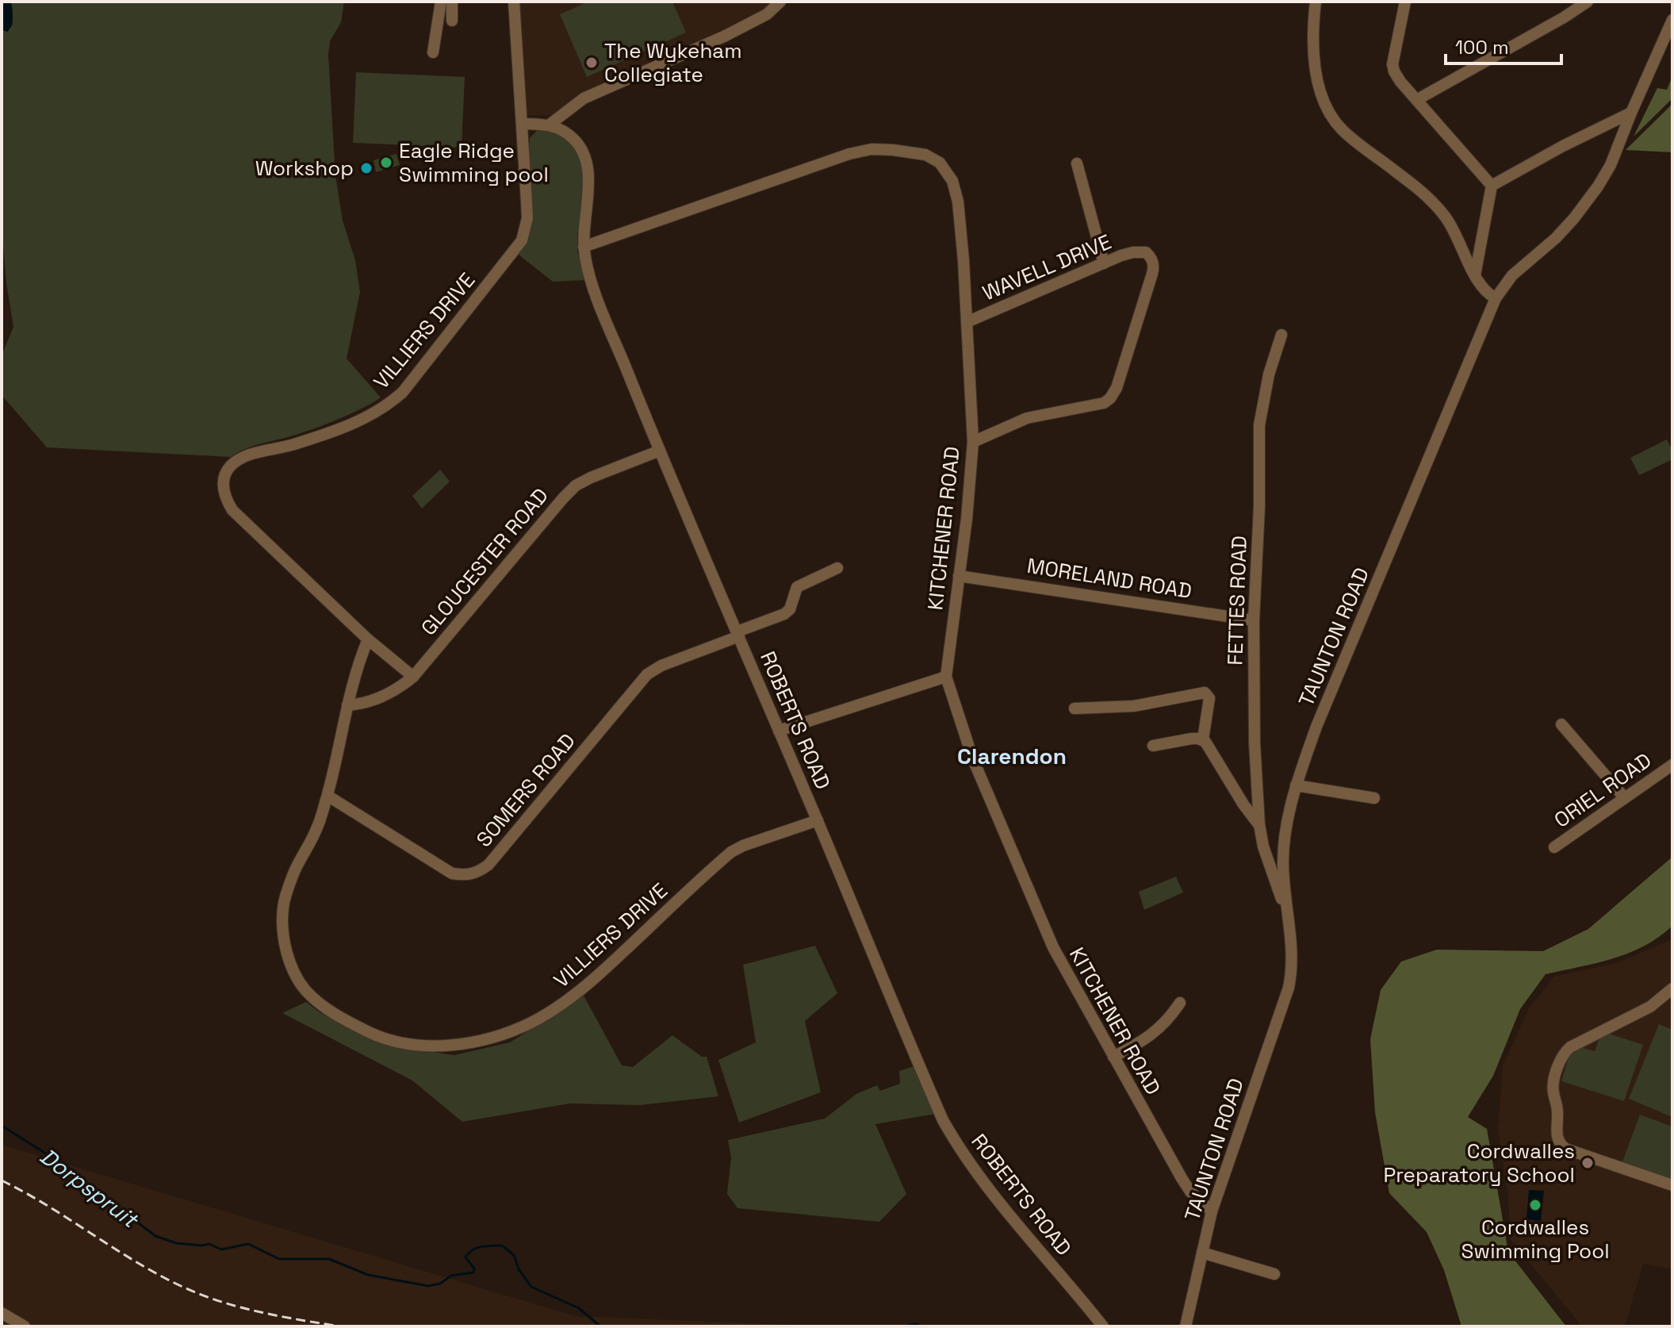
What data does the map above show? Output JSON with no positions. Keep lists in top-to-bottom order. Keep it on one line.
{"streets":{"street":["WAVELL DRIVE","VILLIERS DRIVE","KITCHENER ROAD","GLOUCESTER ROAD","MORELAND ROAD","FETTES ROAD","TAUNTON ROAD","ROBERTS ROAD","SOMERS ROAD","ORIEL ROAD"]},"crossings":[["WAVELL DRIVE","KITCHENER ROAD"],["VILLIERS DRIVE","GLOUCESTER ROAD"],["VILLIERS DRIVE","ROBERTS ROAD"],["VILLIERS DRIVE","SOMERS ROAD"],["KITCHENER ROAD","MORELAND ROAD"],["KITCHENER ROAD","TAUNTON ROAD"],["KITCHENER ROAD","ROBERTS ROAD"],["GLOUCESTER ROAD","ROBERTS ROAD"],["MORELAND ROAD","FETTES ROAD"],["FETTES ROAD","TAUNTON ROAD"],["ROBERTS ROAD","SOMERS ROAD"]],"districts":["Clarendon"],"water":["Dorpspruit"],"places":["The Wykeham Collegiate","Eagle Ridge Swimming pool","Workshop","Cordwalles Preparatory School","Cordwalles Swimming Pool"],"scale_bar":"100 m"}
